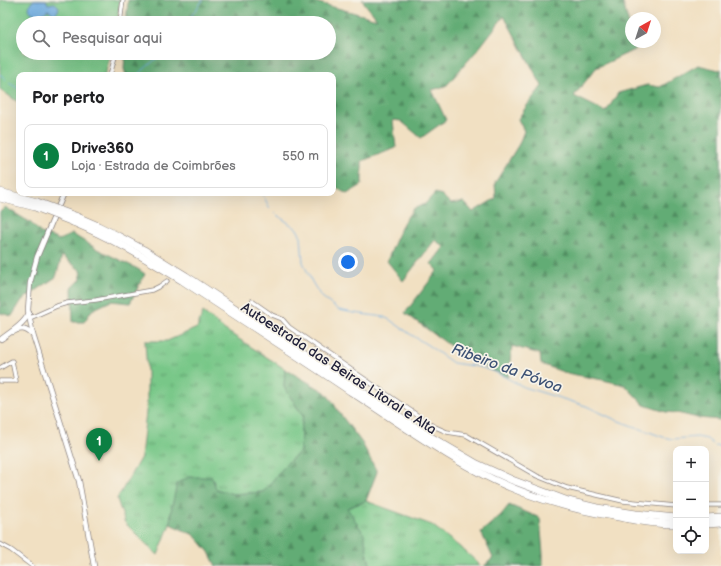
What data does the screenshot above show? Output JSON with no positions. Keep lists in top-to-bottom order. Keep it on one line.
{"streets":{"highway":["Autoestrada das Beiras Litoral e Alta"]},"water":["Ribeiro da Póvoa"],"north":"top right","page":{"search":"Pesquisar aqui","heading":"Por perto","list":[{"mark":"1","name":"Drive360","note":"Loja · Estrada de Coimbrões","value":"550 m"}],"pins":"1","map_buttons":["+","−"]}}
